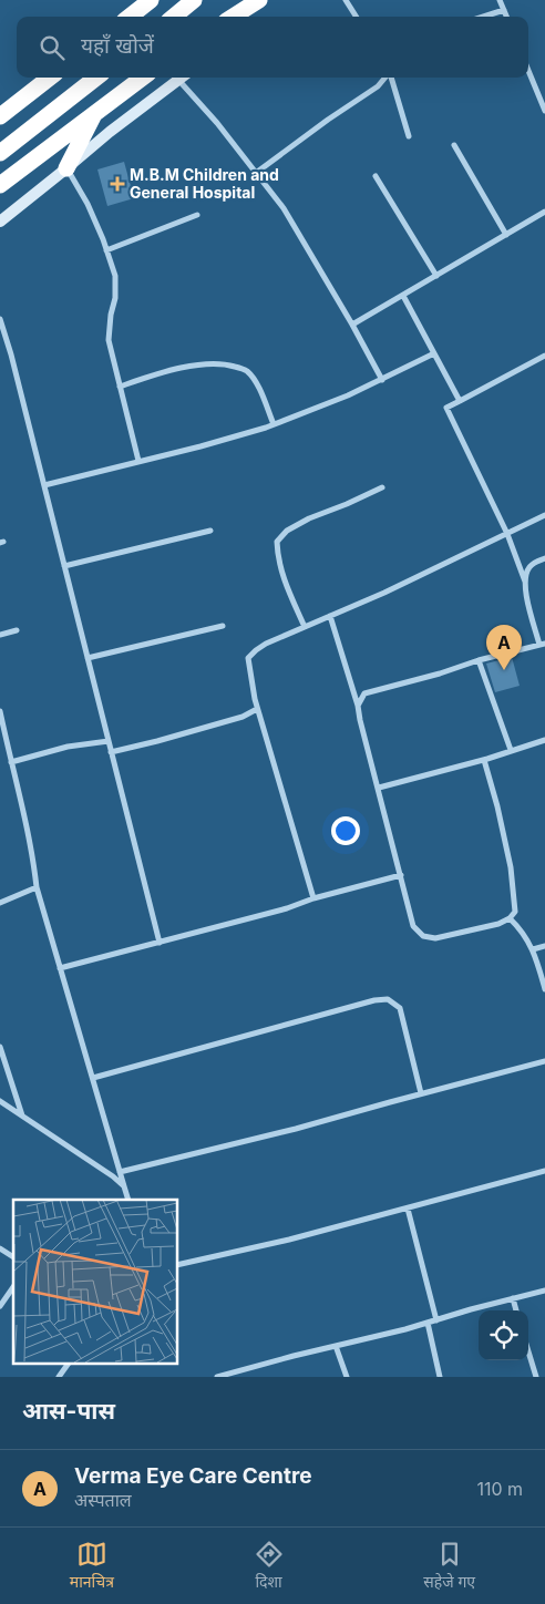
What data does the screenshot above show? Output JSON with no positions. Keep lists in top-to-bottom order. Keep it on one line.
{"places":{"health":["M.B.M Children and General Hospital"]},"page":{"search":"यहाँ खोजें","pins":"A","heading":"आस-पास","list":[{"mark":"A","name":"Verma Eye Care Centre","note":"अस्पताल","value":"110 m"}],"nav":["मानचित्र","दिशा","सहेजे गए"]}}
